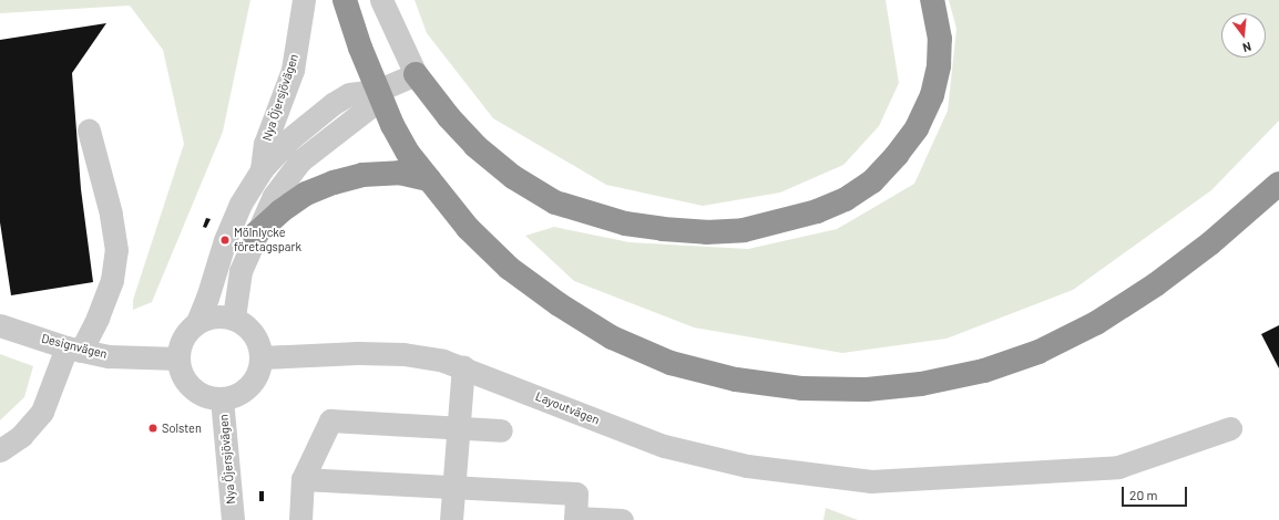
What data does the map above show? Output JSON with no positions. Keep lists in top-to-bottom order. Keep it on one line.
{"streets":{"street":["Nya Öjersjövägen","Designvägen","Layoutvägen"]},"crossings":[["Nya Öjersjövägen","Designvägen"],["Nya Öjersjövägen","Layoutvägen"],["Designvägen","Layoutvägen"]],"places":["Mölnlycke företagspark","Solsten"],"scale_bar":"20 m","north":"bottom"}
